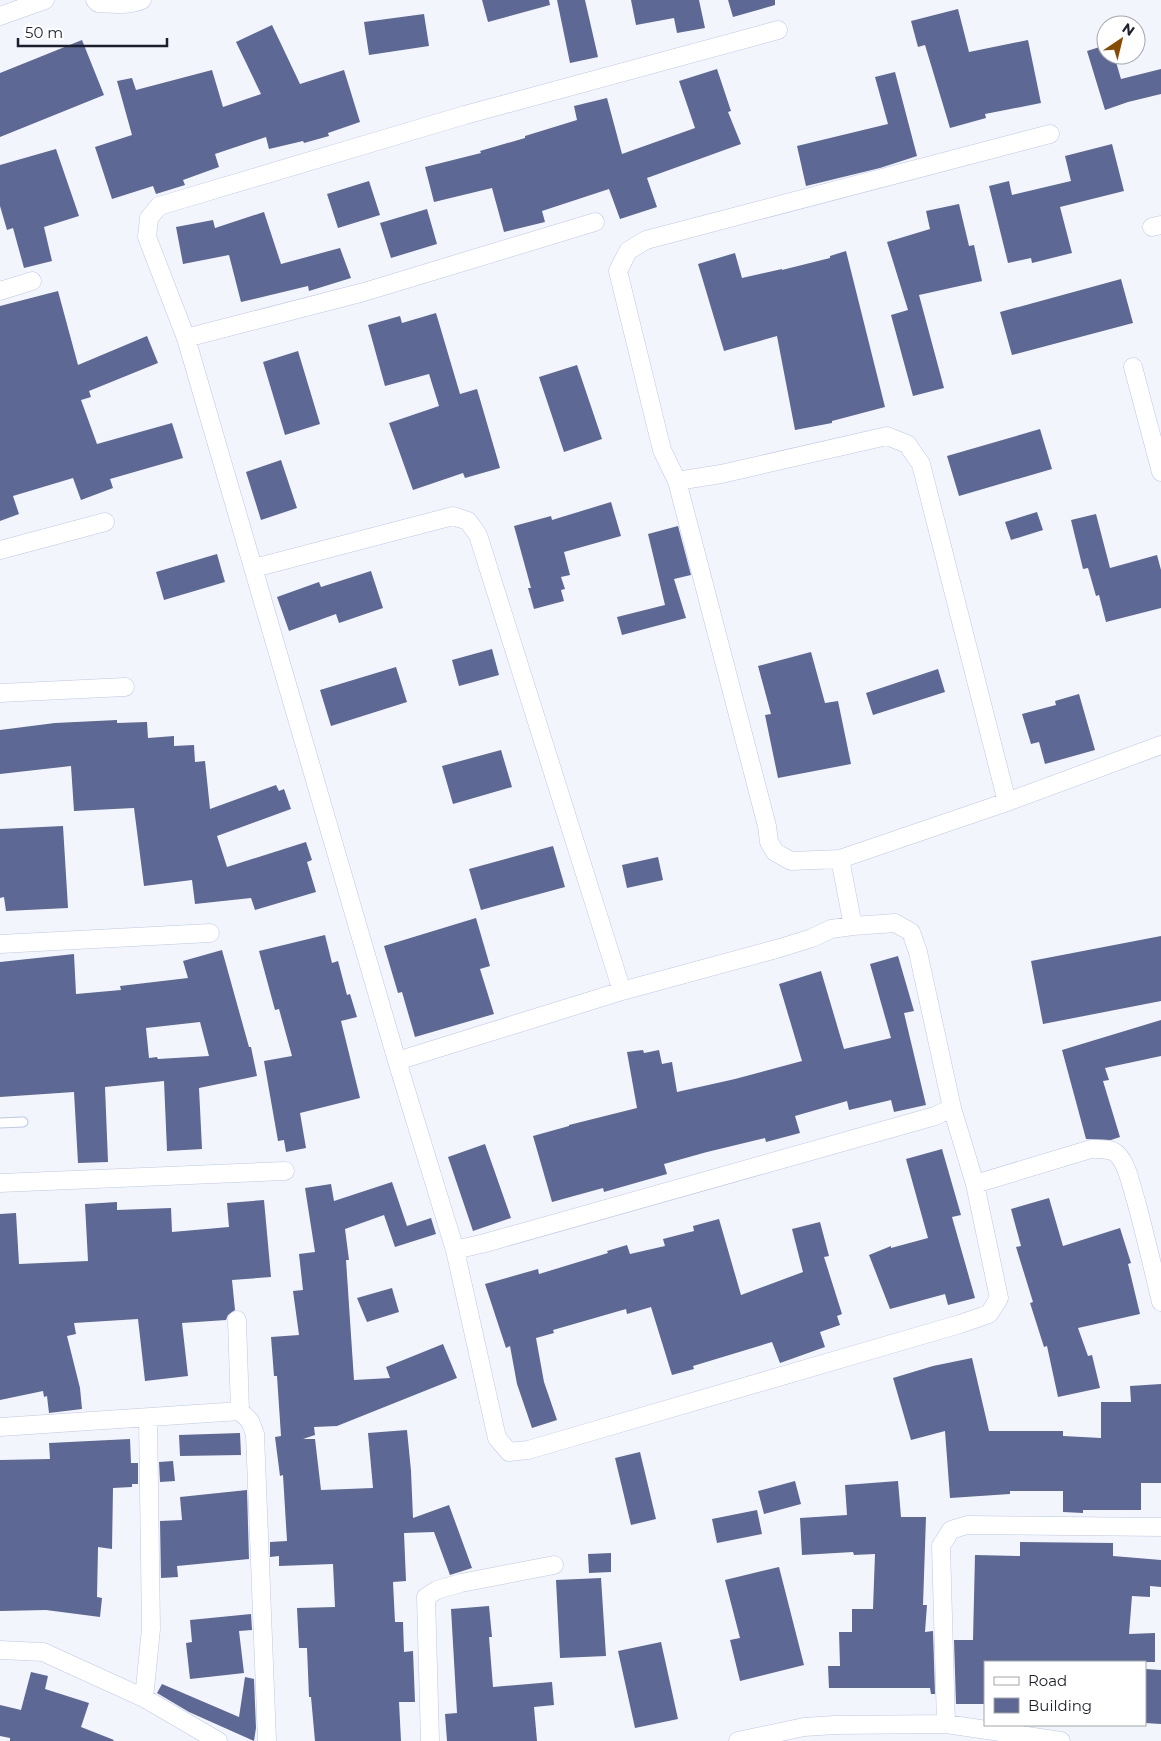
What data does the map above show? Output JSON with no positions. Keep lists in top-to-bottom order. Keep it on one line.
{"legend":["Road","Building"],"scale_bar":"50 m","north":"top right"}
